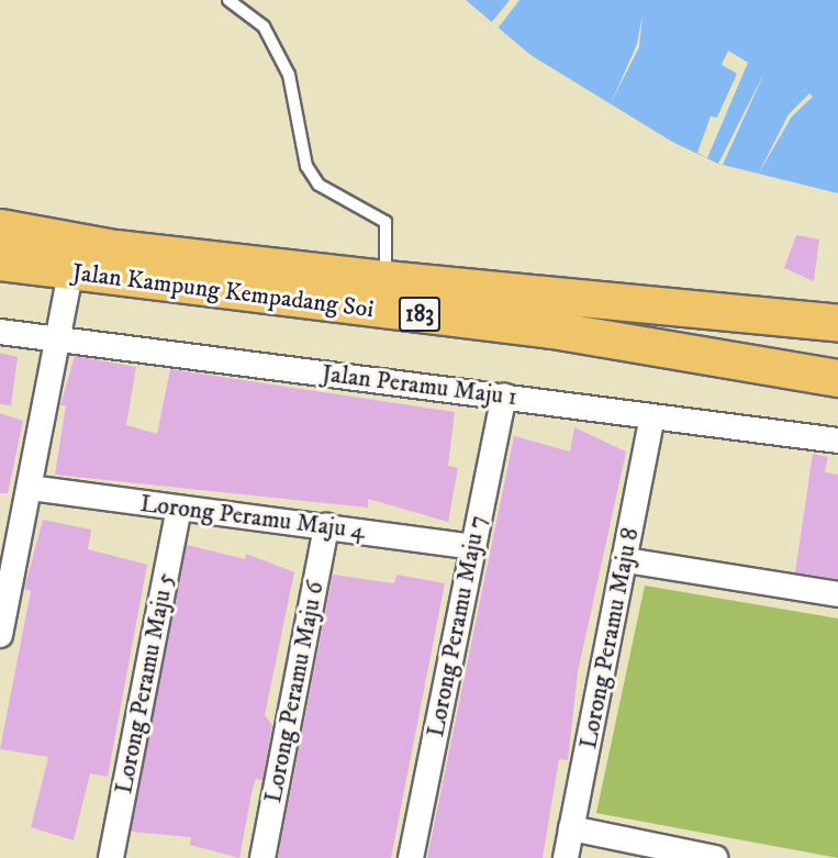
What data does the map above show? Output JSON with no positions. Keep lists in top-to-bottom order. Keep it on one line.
{"streets":{"highway":["Jalan Kampung Kempadang Soi","183"],"street":["Jalan Peramu Maju 1","Lorong Peramu Maju 4","Lorong Peramu Maju 7","Lorong Peramu Maju 8","Lorong Peramu Maju 5","Lorong Peramu Maju 6"]},"crossings":[["Jalan Peramu Maju 1","Lorong Peramu Maju 7"],["Jalan Peramu Maju 1","Lorong Peramu Maju 8"],["Lorong Peramu Maju 4","Lorong Peramu Maju 7"],["Lorong Peramu Maju 4","Lorong Peramu Maju 5"],["Lorong Peramu Maju 4","Lorong Peramu Maju 6"]]}
